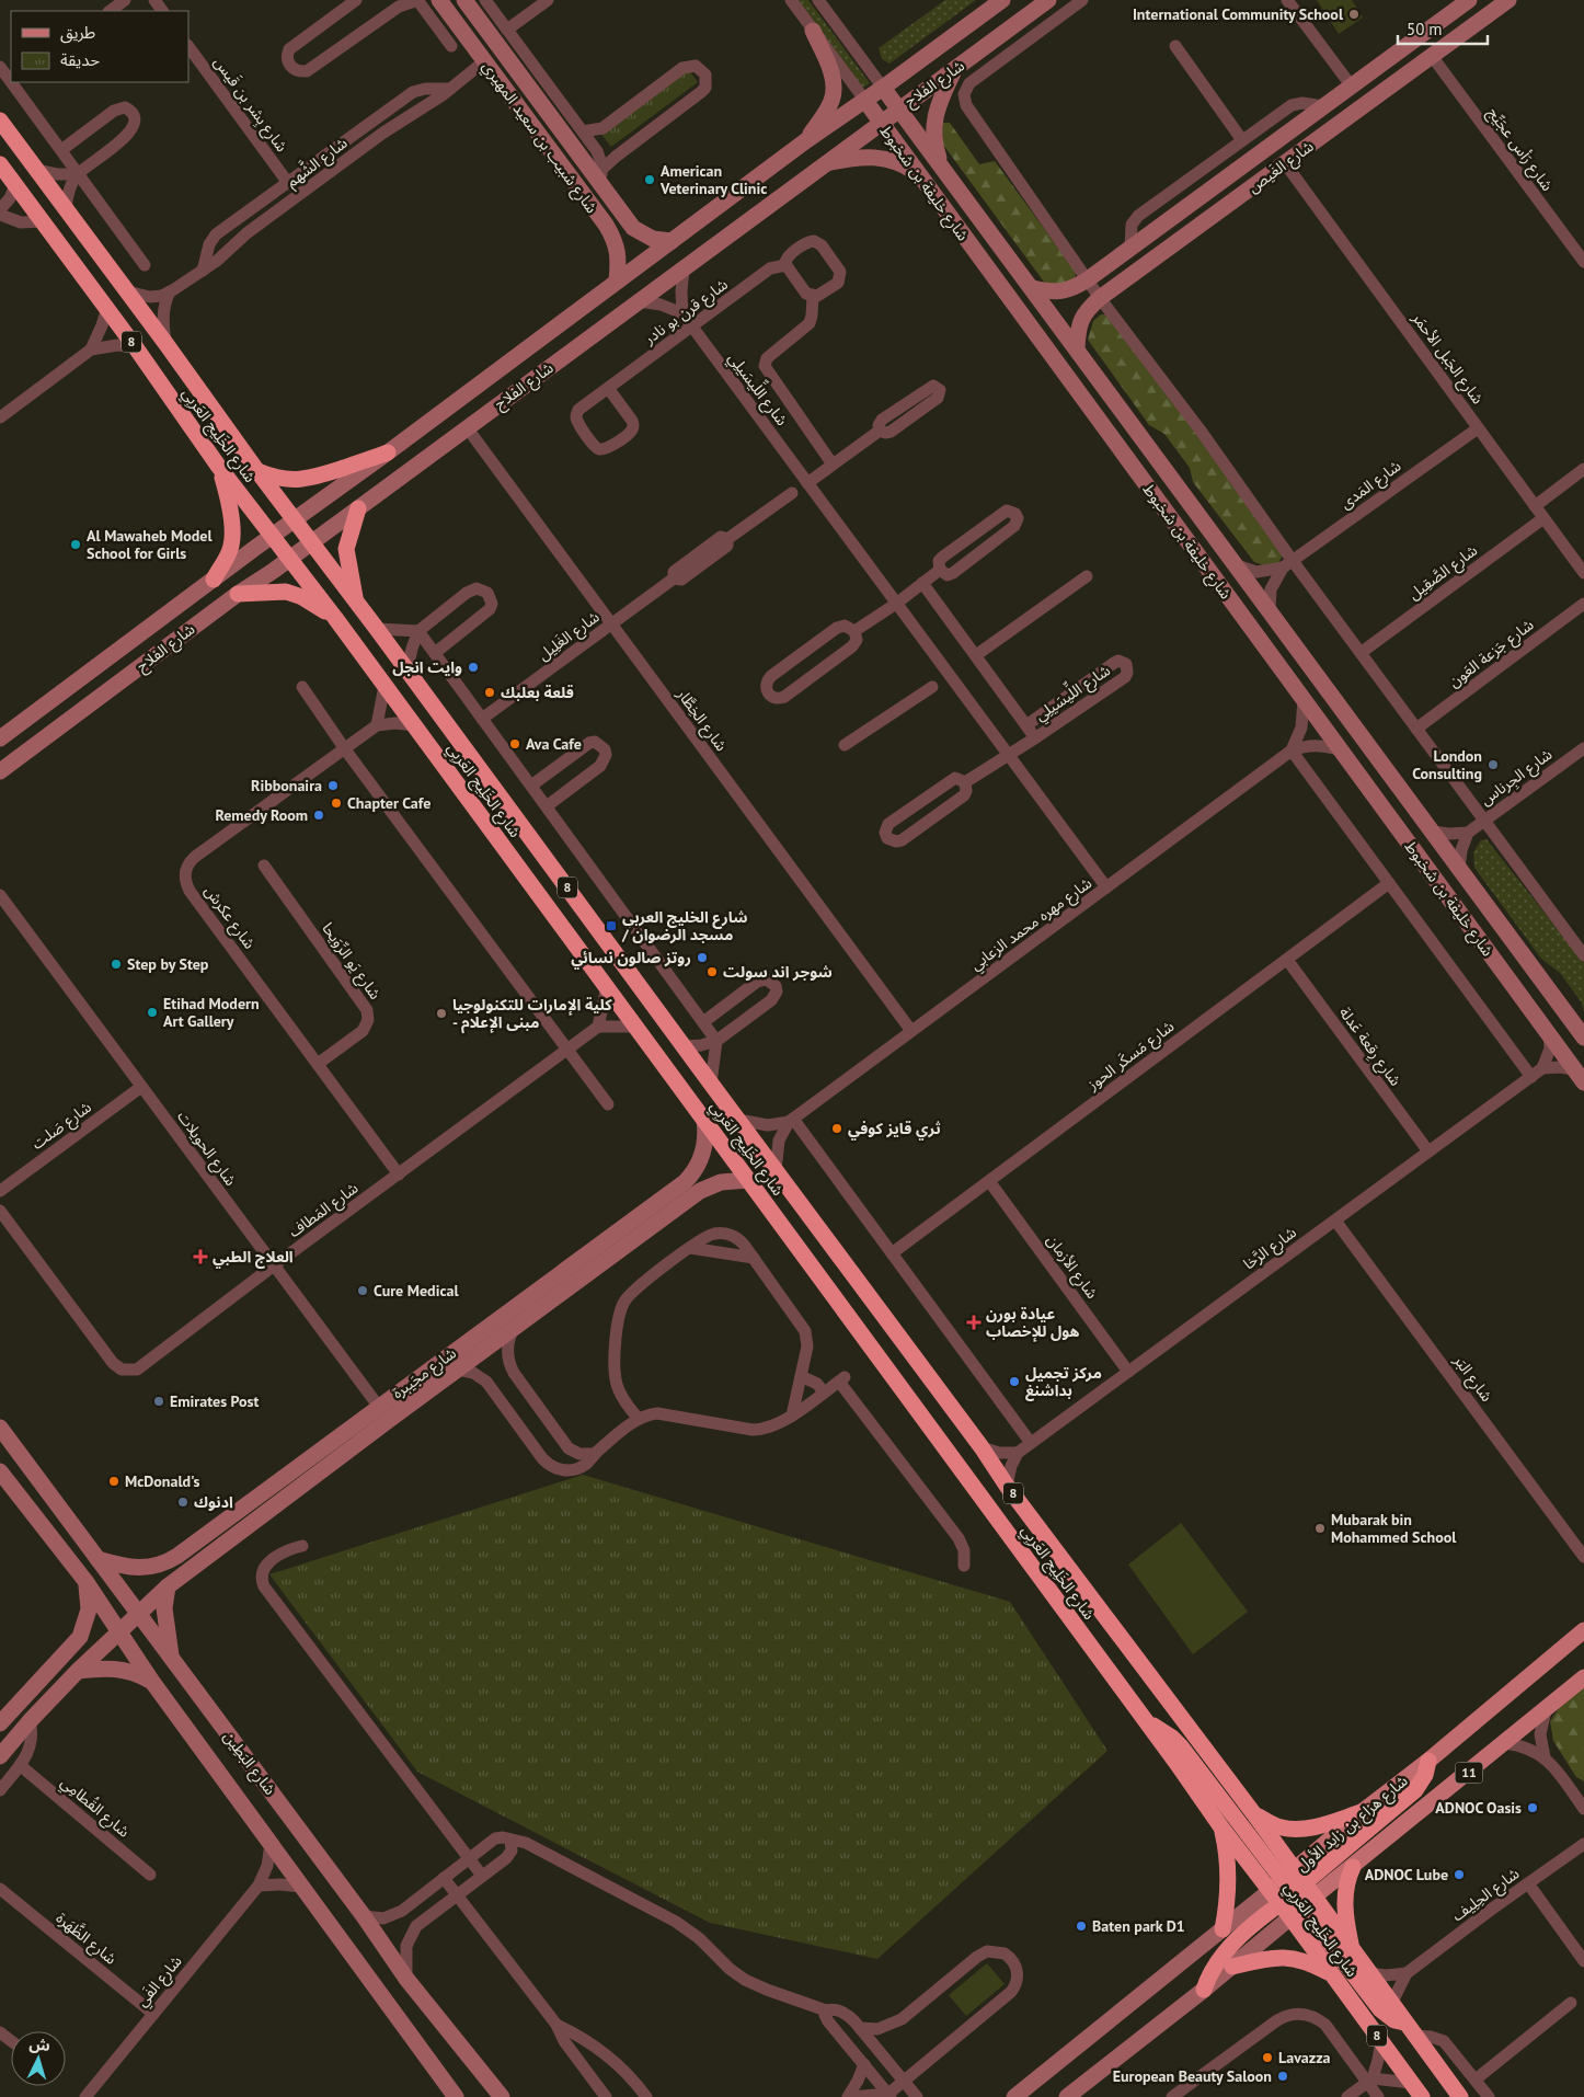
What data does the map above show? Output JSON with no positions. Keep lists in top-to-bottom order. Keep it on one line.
{"streets":{"highway":["8","شارع الخَلِيج العَربِي"],"main road":["شارع الفلاح","شارع شبيب بن سعيد المهيري","شارع الغَيص","شارع خليفة بن شخبوط","شارع مجَيبرة","شارع البَطِين","11","شارع هزاع بن زايد الأول"],"street":["شارع بِشر بن قَيس","شارع رَأس عجَيِّج","شارع الشَّهم","شارع قرن بو نادر","شارع الجَبل الأحمَر","شارع اللِّيسَيلِي","شارع المَدى","شارع الصَّقِيل","شارع الغَلِيل","شارع جَزعة العَون","شارع الخِطَّار","شارع الجِرناس","شارع عكرش","شارع مهره محمد الزعابي","شارع يَو الرِّوَيحا","شارع رِقعة عَدلة","شارع مَسكَر الحوز","شارع صَلت","شارع الحويلات","شارع المَطاف","شارع الرَّخا","شارع الأزمان","شارع البَر","شارع القُطامِي","شارع الحِلِيف","شارع الظَّهَرة","شارع الفَي"]},"crossings":[["شارع الفلاح","شارع شبيب بن سعيد المهيري"],["شارع الفلاح","شارع خليفة بن شخبوط"],["شارع الفلاح","شارع اللِّيسَيلِي"],["شارع الفلاح","شارع الخَلِيج العَربِي"],["شارع الفلاح","شارع الخِطَّار"],["شارع شبيب بن سعيد المهيري","شارع الشَّهم"],["شارع رَأس عجَيِّج","شارع الغَيص"],["شارع الشَّهم","شارع الخَلِيج العَربِي"],["شارع الغَيص","شارع خليفة بن شخبوط"],["شارع الغَيص","شارع الجَبل الأحمَر"],["شارع خليفة بن شخبوط","شارع المَدى"],["شارع خليفة بن شخبوط","شارع مهره محمد الزعابي"],["شارع قرن بو نادر","شارع اللِّيسَيلِي"],["شارع الجَبل الأحمَر","شارع المَدى"],["شارع الجَبل الأحمَر","شارع الصَّقِيل"],["شارع اللِّيسَيلِي","شارع مهره محمد الزعابي"],["شارع الخَلِيج العَربِي","شارع مجَيبرة"],["شارع الخَلِيج العَربِي","شارع هزاع بن زايد الأول"],["شارع الخَلِيج العَربِي","شارع الحِلِيف"],["شارع الغَلِيل","شارع الخِطَّار"],["شارع الخِطَّار","شارع مهره محمد الزعابي"],["شارع عكرش","شارع يَو الرِّوَيحا"],["شارع عكرش","شارع المَطاف"],["شارع رِقعة عَدلة","شارع مَسكَر الحوز"],["شارع رِقعة عَدلة","شارع الرَّخا"],["شارع مَسكَر الحوز","شارع الأزمان"],["شارع صَلت","شارع الحويلات"],["شارع الحويلات","شارع المَطاف"],["شارع الحويلات","شارع مجَيبرة"],["شارع الرَّخا","شارع الأزمان"],["شارع الرَّخا","شارع البَر"],["شارع مجَيبرة","شارع البَطِين"],["شارع البَطِين","شارع الفَي"],["شارع الظَّهَرة","شارع الفَي"]],"places":{"other":["International Community School","American Veterinary Clinic","Al Mawaheb Model School for Girls","وايت انجل","قلعة بعلبك","Ava Cafe","London Consulting","Ribbonaira","Chapter Cafe","Remedy Room","روتز صالون نسائي","Step by Step","شوجر اند سولت","Etihad Modern Art Gallery","كلية الإمارات للتكنولوجيا - مبنى الإعلام","ثري قايز كوفي","Cure Medical","مركز تجميل بداشنغ","Emirates Post","McDonald's","ادنوك","Mubarak bin Mohammed School","ADNOC Oasis","ADNOC Lube","Baten park D1","Lavazza","European Beauty Saloon"],"transit":["شارع الخليج العربي / مسجد الرضوان"],"health":["العلاج الطبي","عيادة بورن هول للإخصاب"]},"legend":["طريق","حديقة"],"scale_bar":"50 m","north":"top"}
